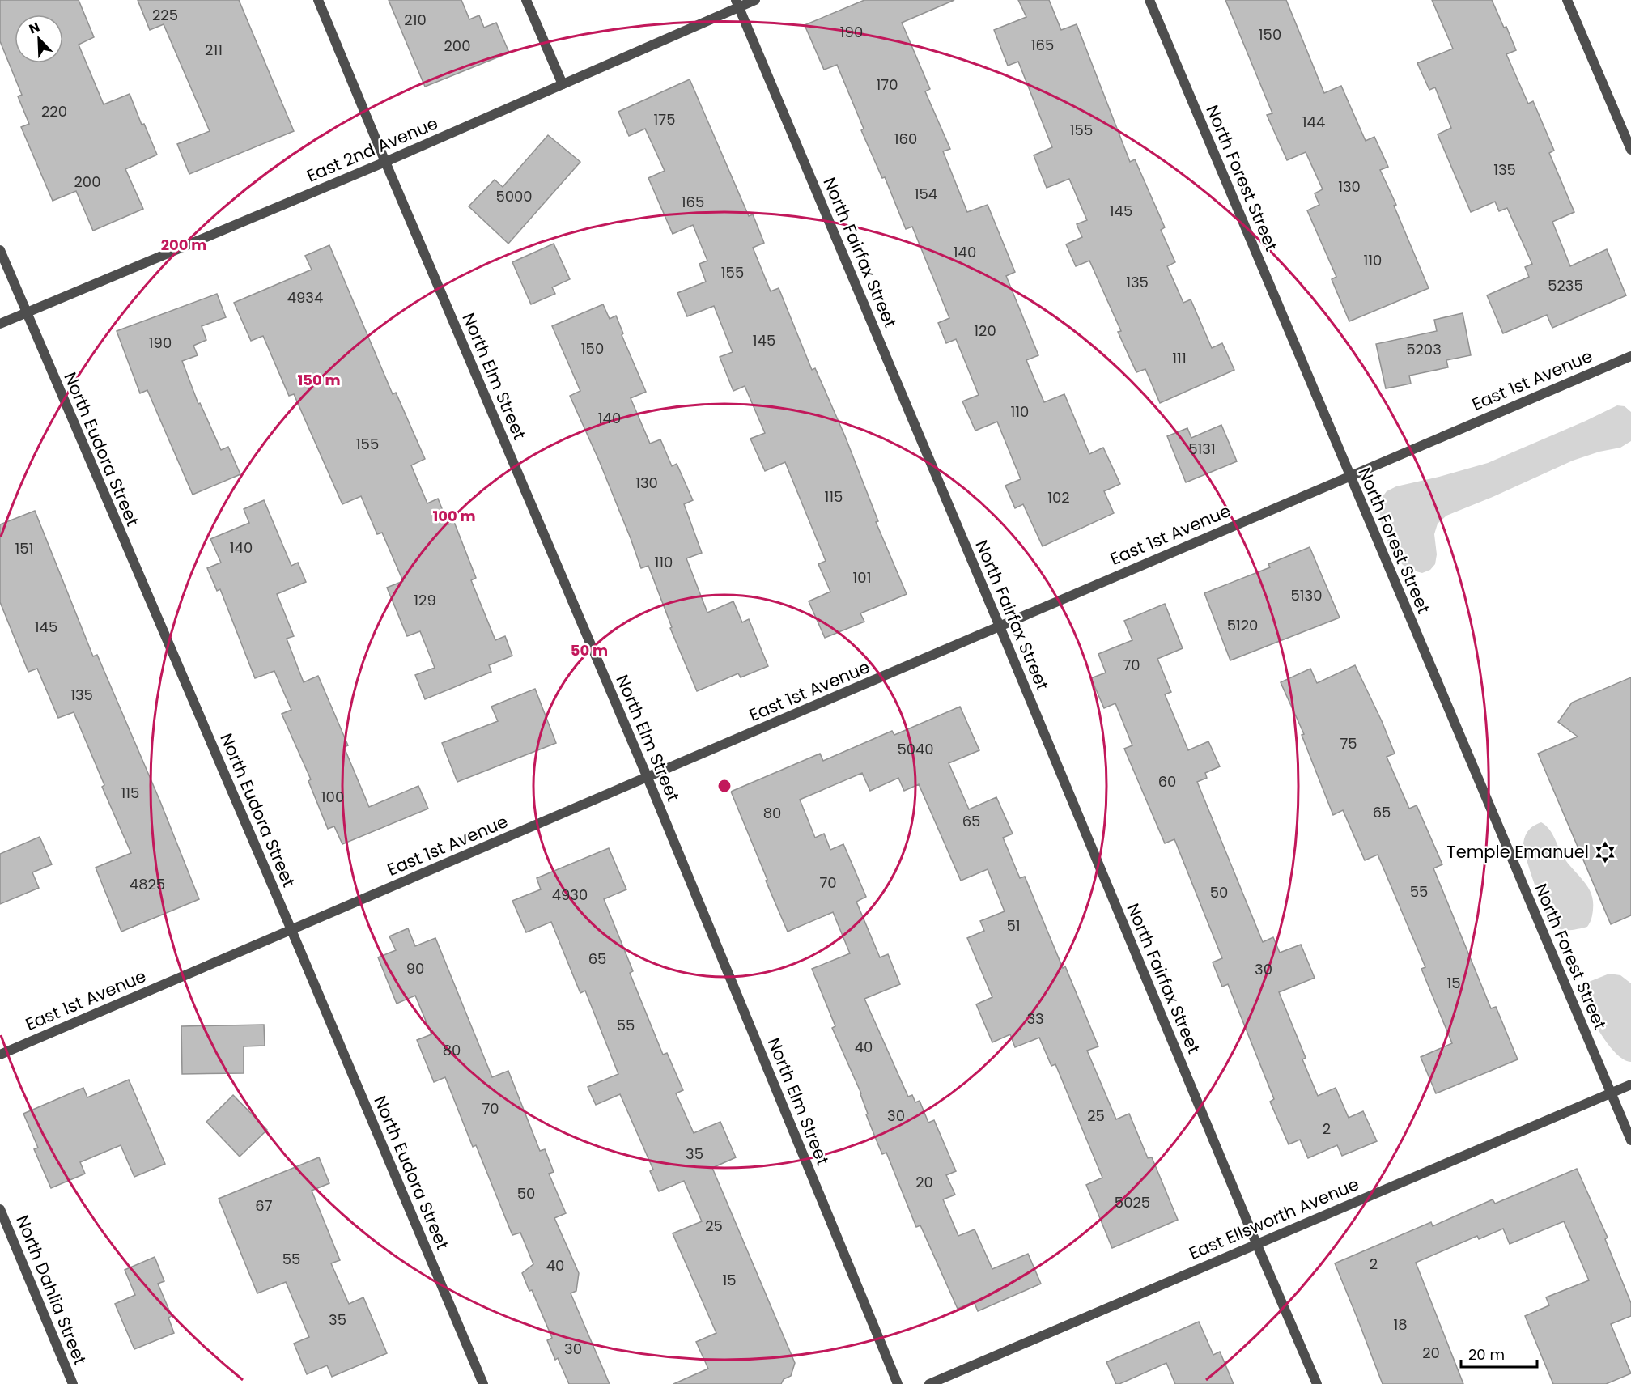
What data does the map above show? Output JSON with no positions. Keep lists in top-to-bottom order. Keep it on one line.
{"streets":{"street":["East 2nd Avenue","North Forest Street","North Fairfax Street","North Elm Street","East 1st Avenue","North Eudora Street","East Ellsworth Avenue","North Dahlia Street"]},"crossings":[["East 2nd Avenue","North Fairfax Street"],["East 2nd Avenue","North Elm Street"],["East 2nd Avenue","North Eudora Street"],["North Forest Street","East 1st Avenue"],["North Forest Street","East Ellsworth Avenue"],["North Fairfax Street","East 1st Avenue"],["North Fairfax Street","East Ellsworth Avenue"],["North Elm Street","East 1st Avenue"],["East 1st Avenue","North Eudora Street"]],"places":{"synagogue":["Temple Emanuel"]},"house_numbers":["225","210","190","150","165","200","211","170","220","175","144","155","160","135","200","130","154","5000","165","145","140","110","155","135","5235","4934","120","145","190","150","5203","111","110","140","155","5131","130","115","102","140","151","110","101","5130","129","5120","145","70","135","75","5040","60","115","100","65","80","65","70","4825","55","50","4930","51","65","90","30","15","33","55","40","80","70","30","25","2","35","20","50","5025","67","25","55","2","40","15","35","18","30","20"],"scale_bar":"20 m","north":"top left","rings":["200 m","150 m","100 m","50 m"]}
